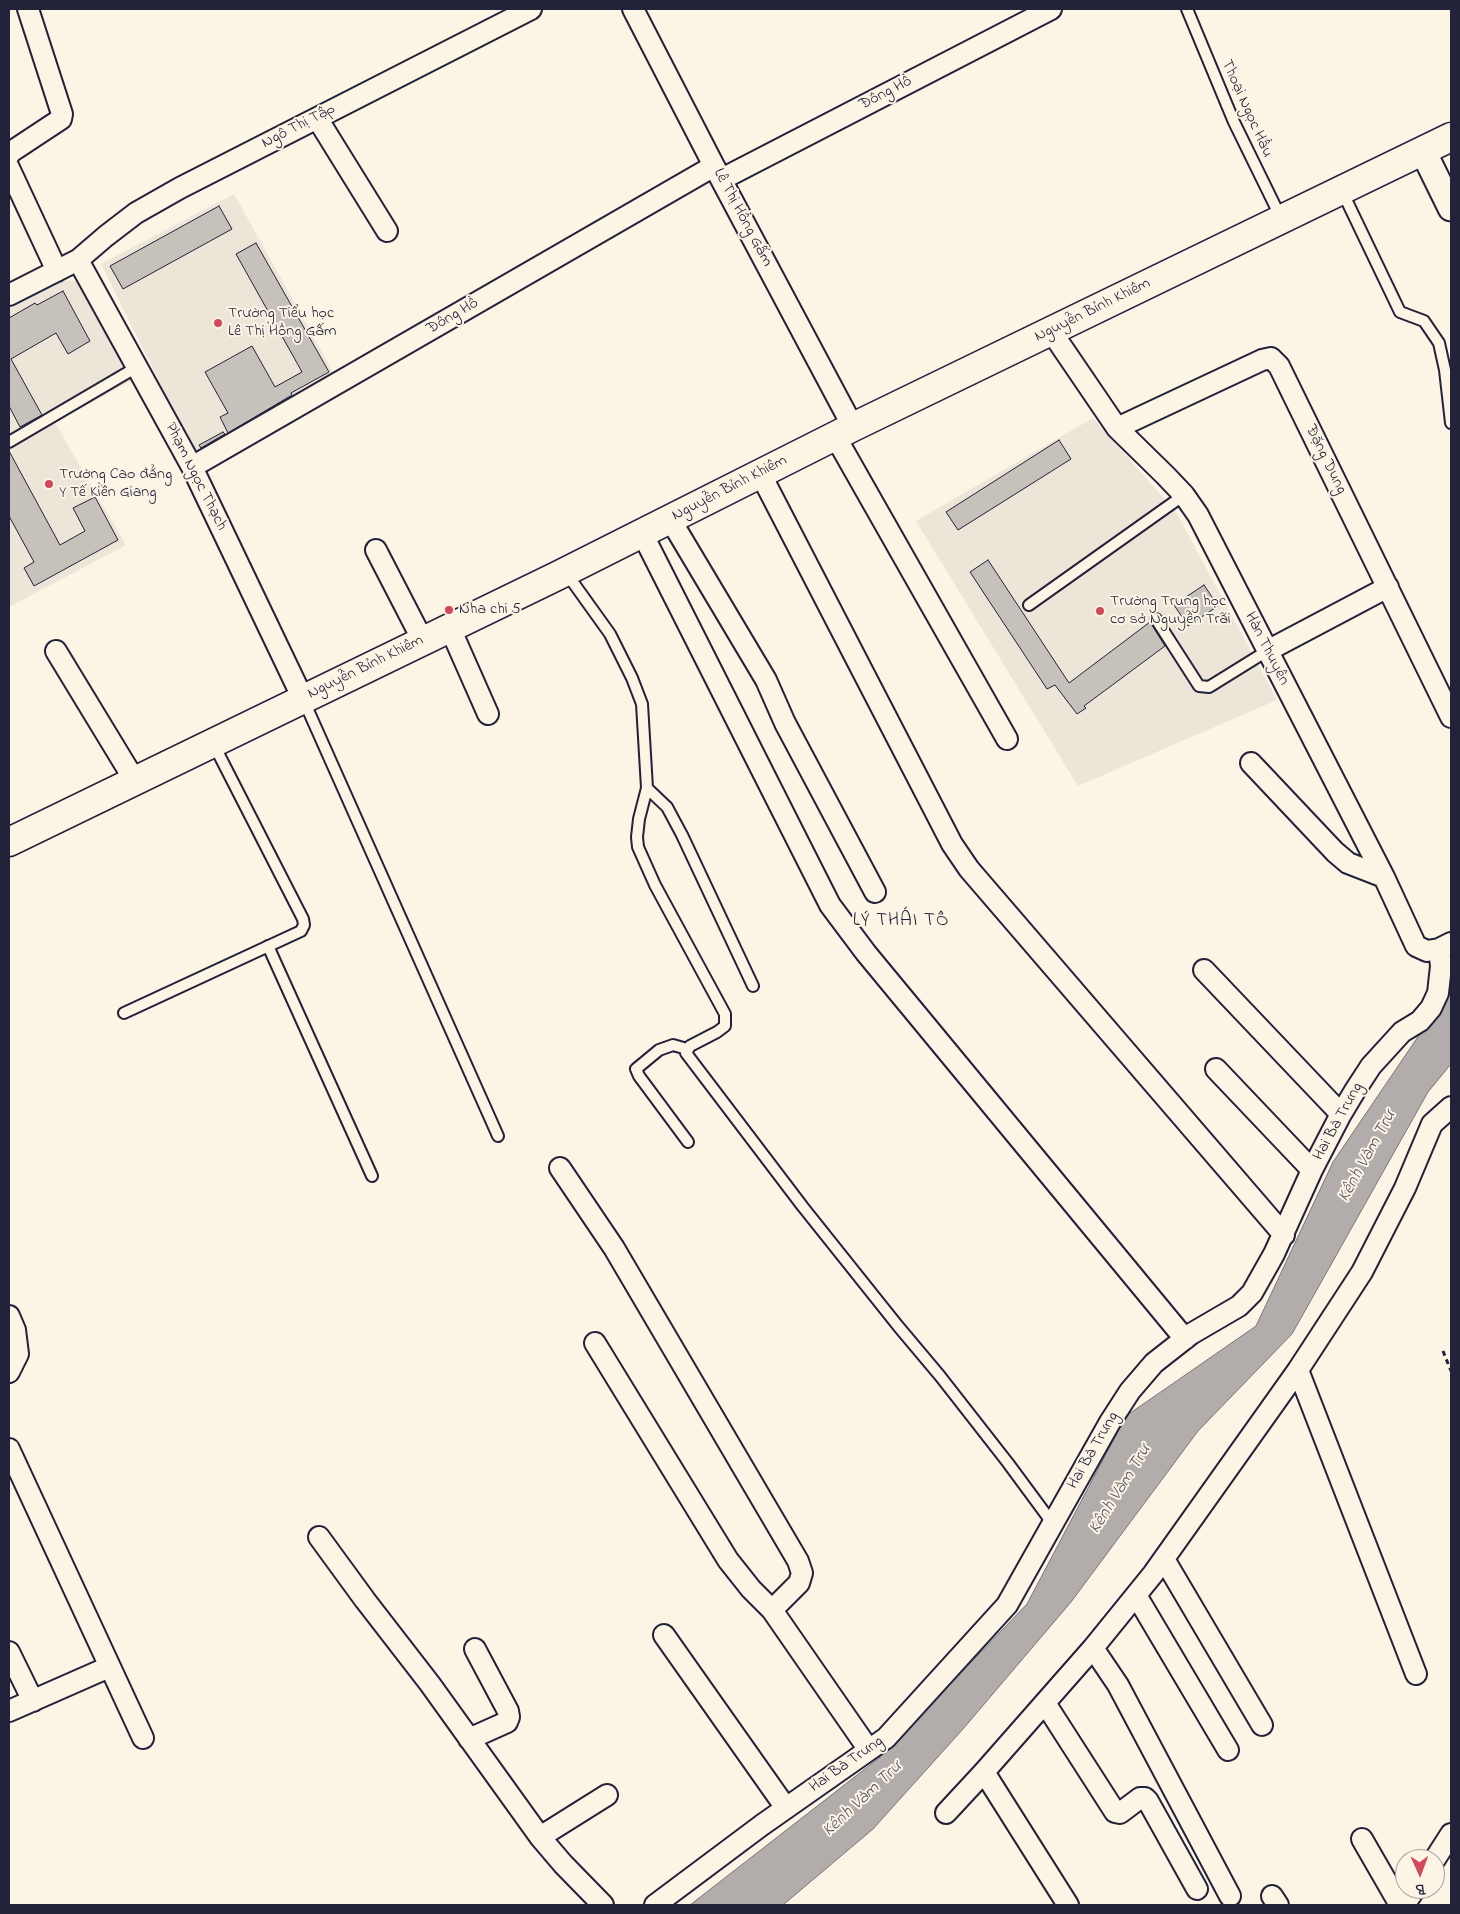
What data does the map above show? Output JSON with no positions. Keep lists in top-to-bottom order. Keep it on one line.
{"streets":{"main road":["Nguyễn Bỉnh Khiêm"],"street":["Đông Hồ","Ngô Thị Tập","Lê Thị Hồng Gấm","Đặng Dung","Phạm Ngọc Thạch","Hàn Thuyên","Hai Bà Trưng"],"lane":["Thoại Ngọc Hầu"]},"crossings":[["Đông Hồ","Lê Thị Hồng Gấm"],["Đông Hồ","Phạm Ngọc Thạch"],["Thoại Ngọc Hầu","Nguyễn Bỉnh Khiêm"],["Ngô Thị Tập","Phạm Ngọc Thạch"],["Lê Thị Hồng Gấm","Nguyễn Bỉnh Khiêm"],["Nguyễn Bỉnh Khiêm","Phạm Ngọc Thạch"],["Nguyễn Bỉnh Khiêm","Hàn Thuyên"],["Đặng Dung","Hàn Thuyên"],["Hàn Thuyên","Hai Bà Trưng"]],"districts":["LÝ THÁI TỔ"],"water":["Kênh Vàm Trư"],"places":["Trường Tiểu học Lê Thị Hồng Gấm","Trường Cao đẳng Y Tế Kiên Giang","Nha chi 5","Trường Trung học cơ sở Nguyễn Trãi"],"north":"bottom"}
